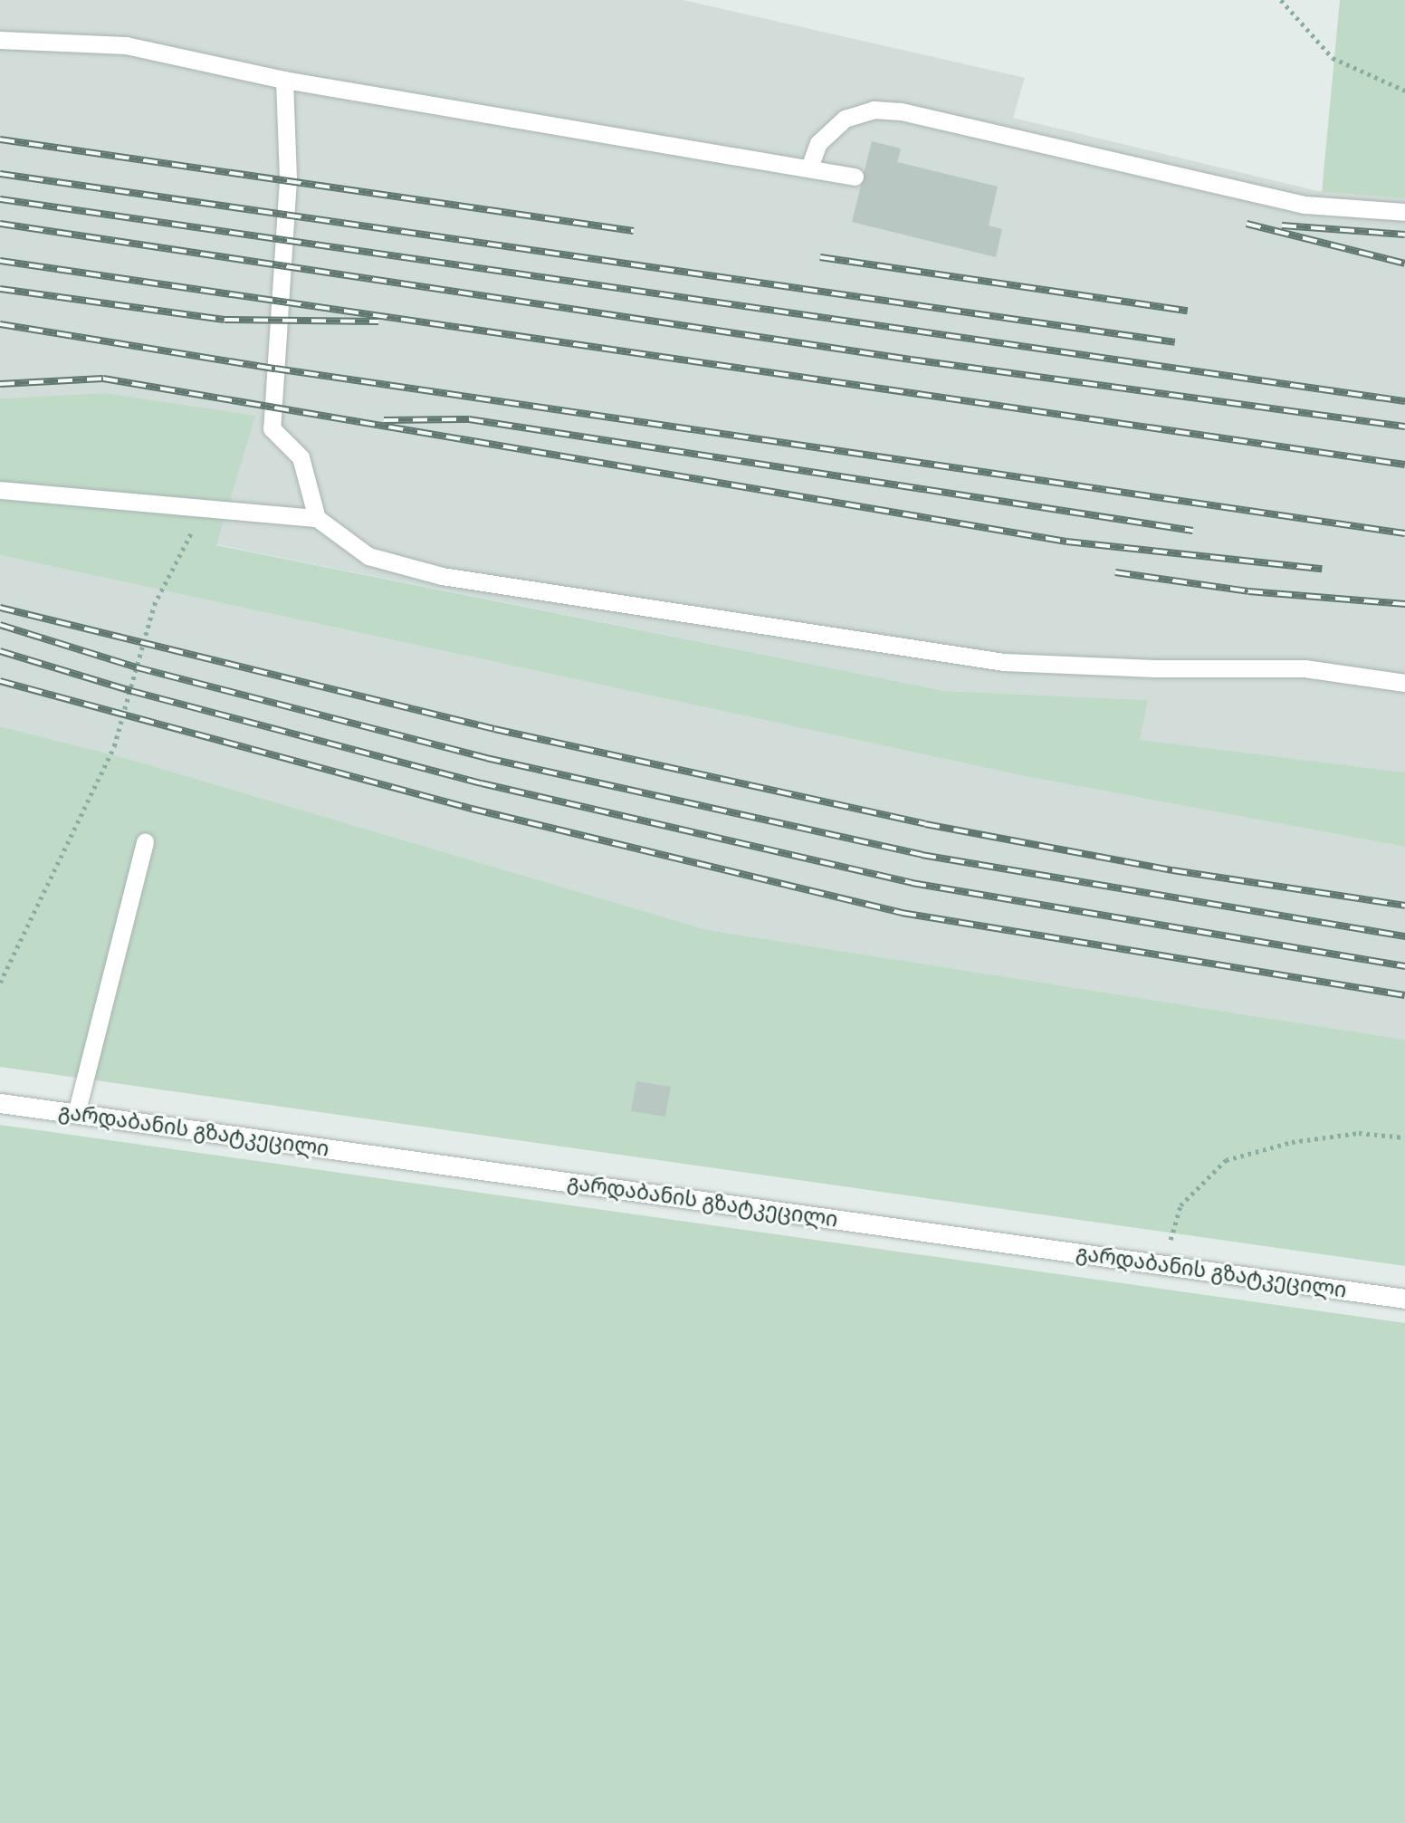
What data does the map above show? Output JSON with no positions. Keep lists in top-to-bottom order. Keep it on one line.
{"streets":{"main road":["გარდაბანის გზატკეცილი"]}}
